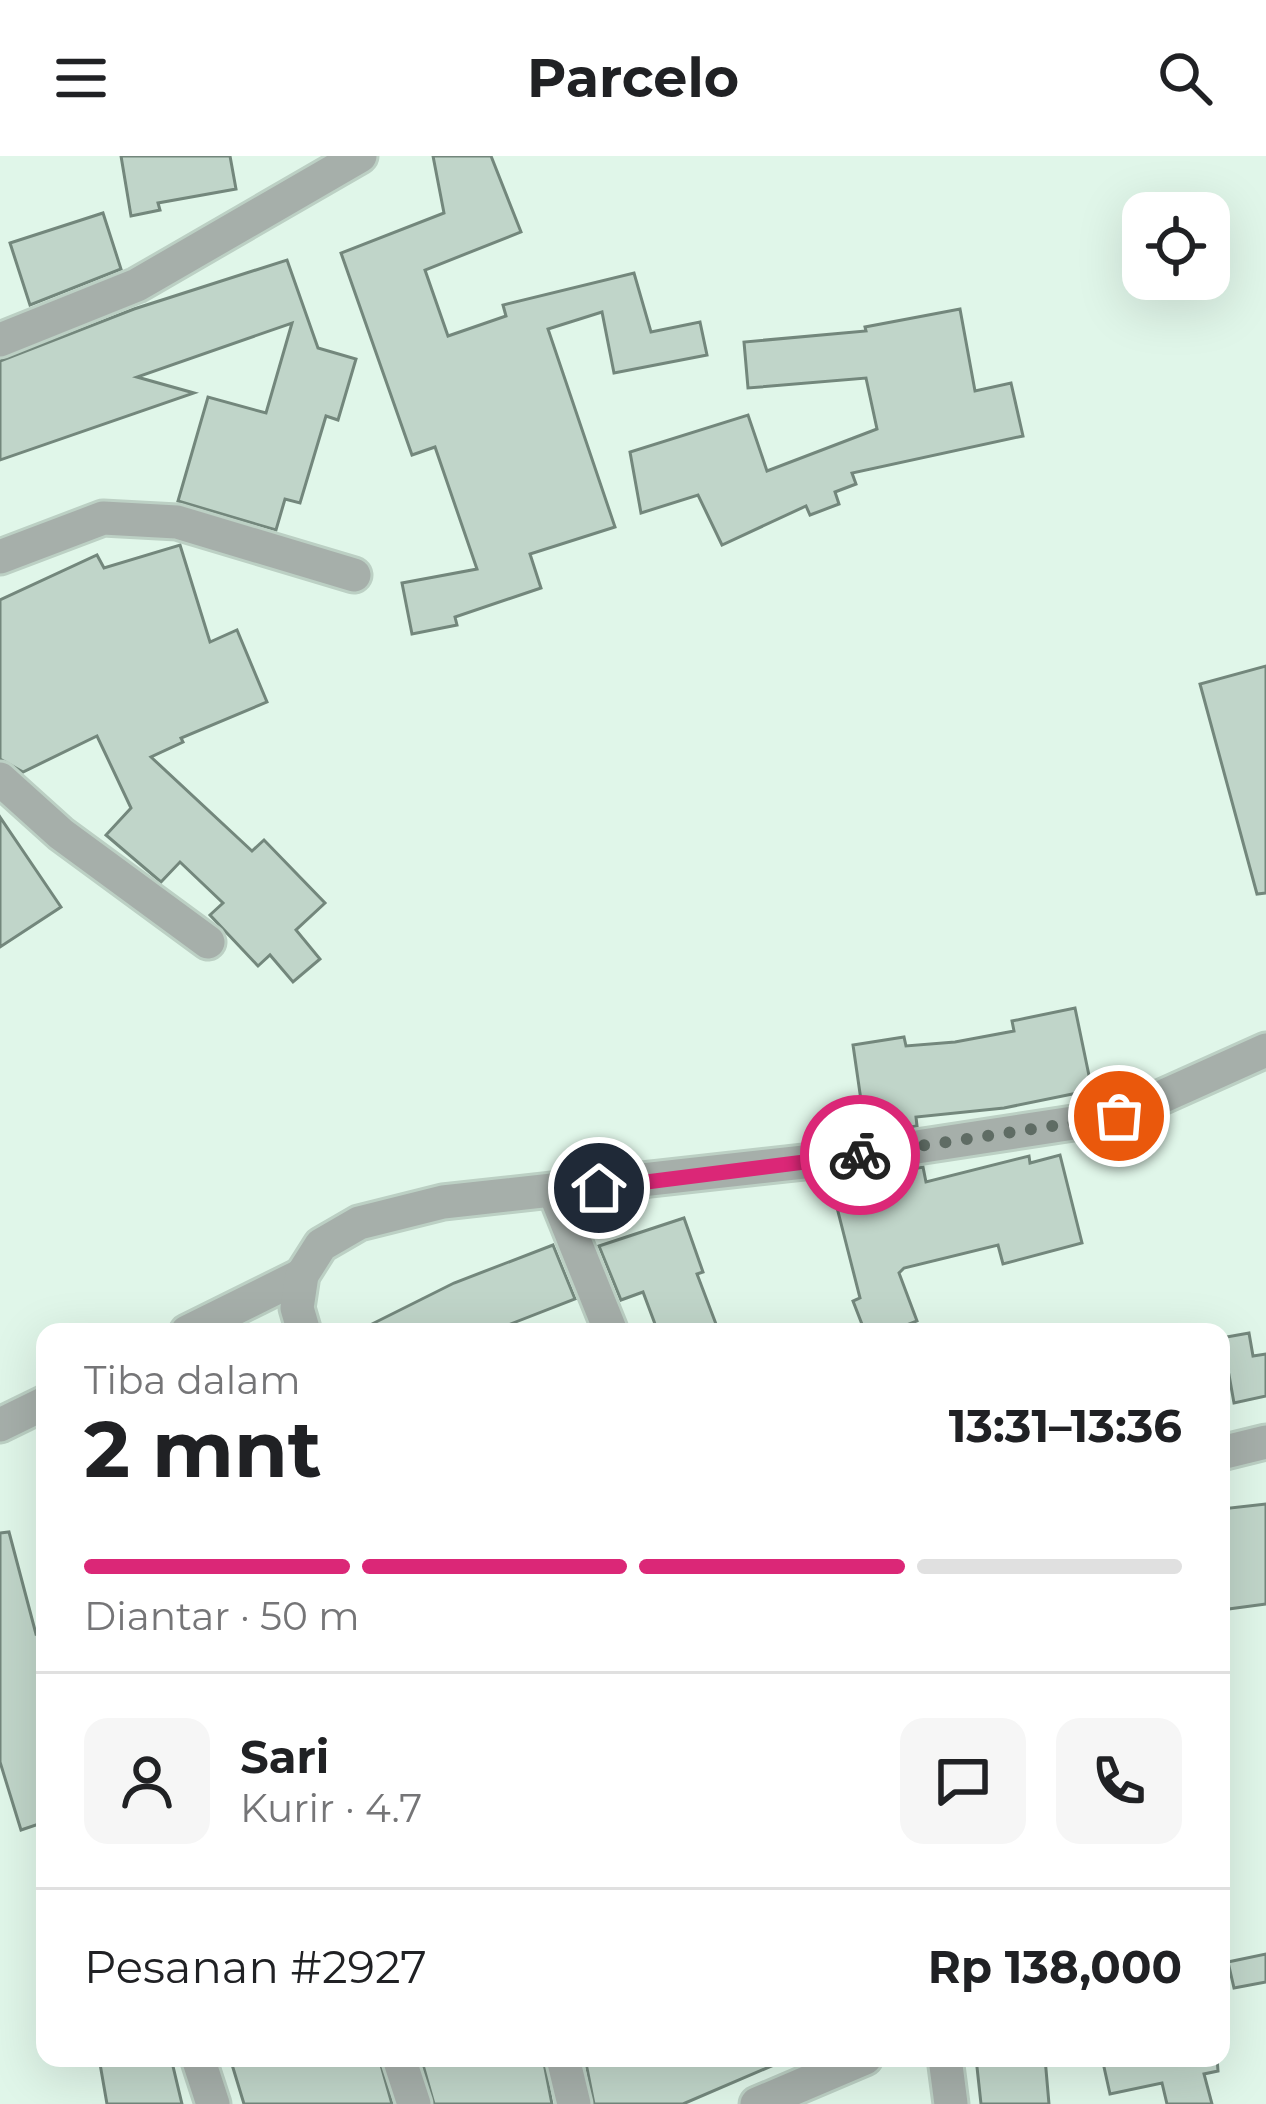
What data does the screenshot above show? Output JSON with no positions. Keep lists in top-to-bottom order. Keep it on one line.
{"page":{"header":"Parcelo","heading":["2 mnt","Tiba dalam","13:31–13:36"],"panel":["Sari","Kurir · 4.7","Pesanan #2927","Rp 138,000"],"bar":"Diantar · 50 m"}}
